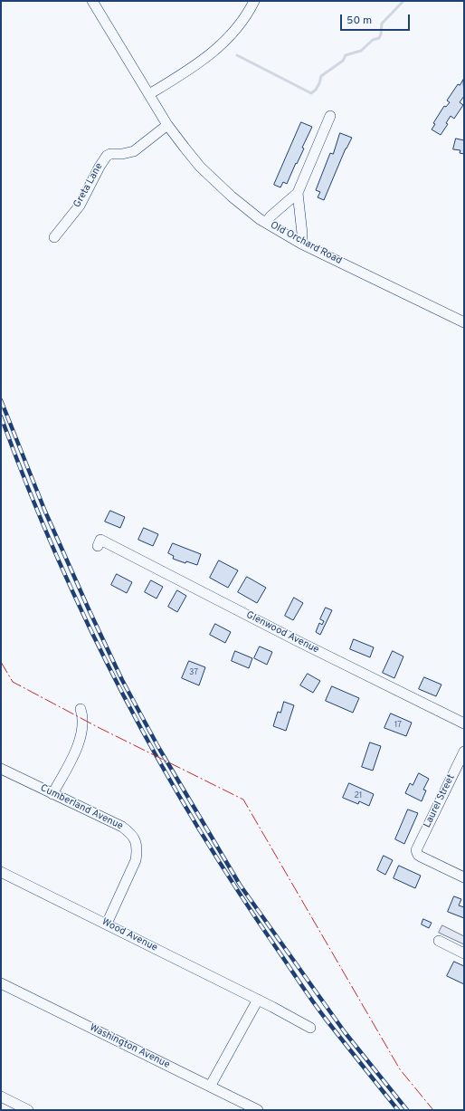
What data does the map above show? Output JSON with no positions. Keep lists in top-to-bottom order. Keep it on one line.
{"streets":{"street":["Greta Lane","Old Orchard Road","Glenwood Avenue","Laurel Street","Cumberland Avenue","Wood Avenue","Washington Avenue"]},"crossings":[["Greta Lane","Old Orchard Road"],["Cumberland Avenue","Wood Avenue"]],"house_numbers":["37","17","21"],"scale_bar":"50 m"}
